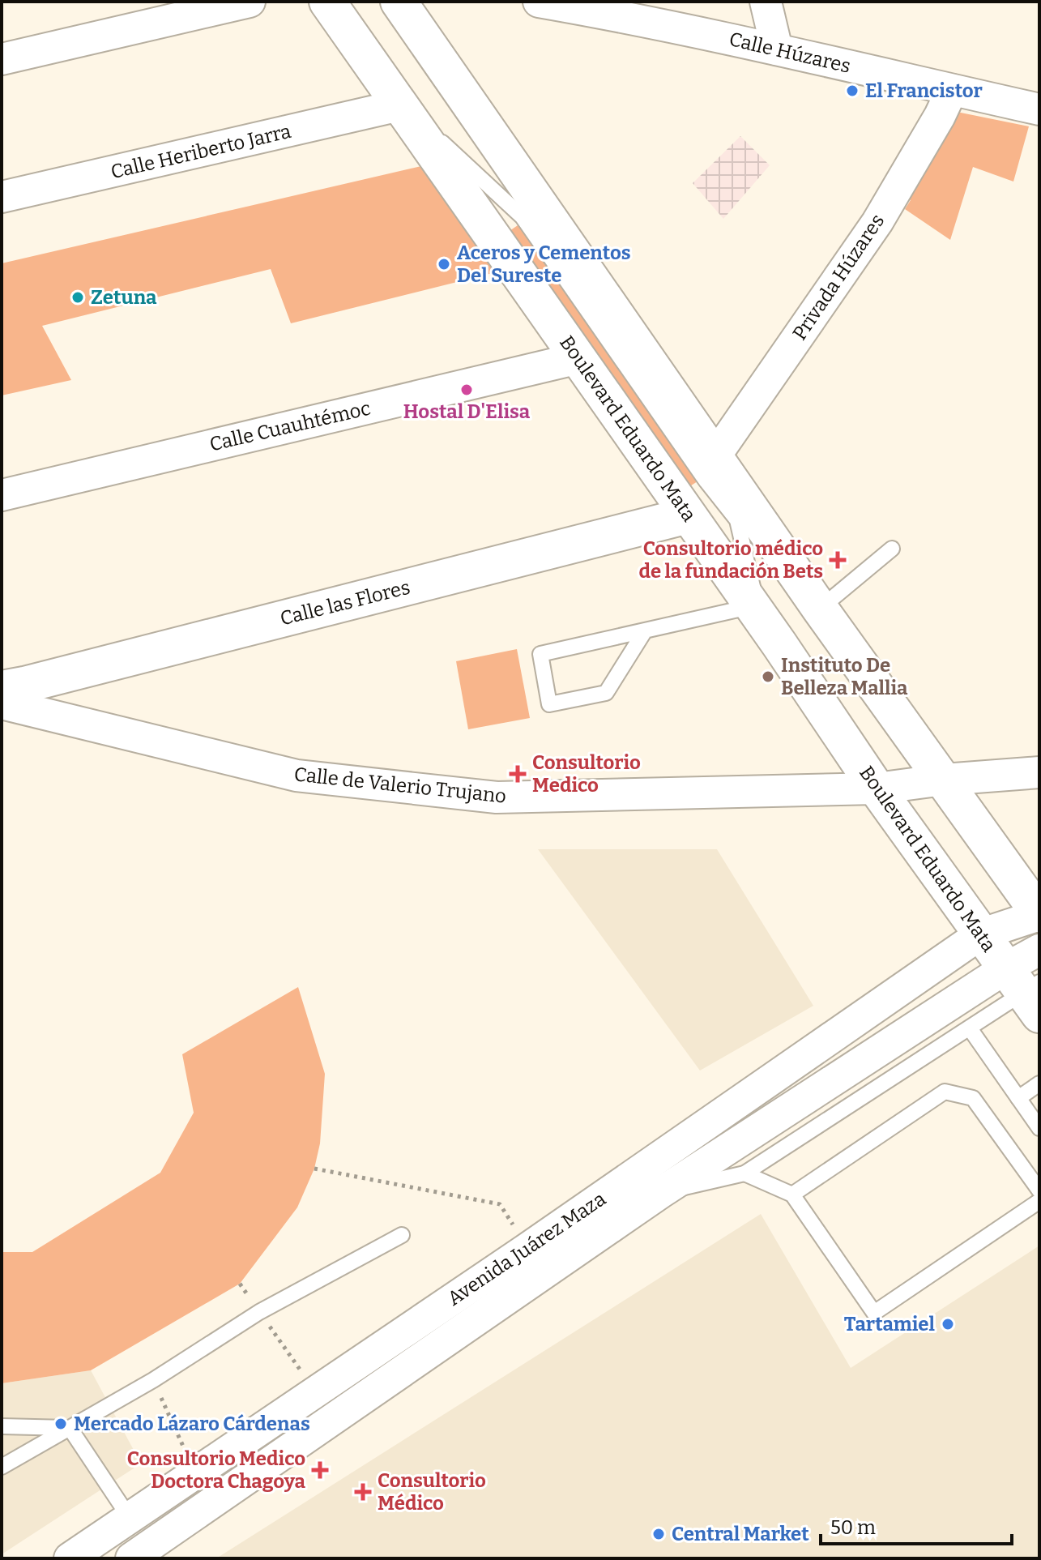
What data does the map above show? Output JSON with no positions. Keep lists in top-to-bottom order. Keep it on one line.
{"streets":{"main road":["Boulevard Eduardo Mata","Calle las Flores"],"street":["Calle Húzares","Calle Heriberto Jarra","Privada Húzares","Calle Cuauhtémoc","Calle de Valerio Trujano","Avenida Juárez Maza"]},"crossings":[["Calle Húzares","Privada Húzares"],["Calle Heriberto Jarra","Boulevard Eduardo Mata"],["Calle Cuauhtémoc","Boulevard Eduardo Mata"],["Boulevard Eduardo Mata","Calle las Flores"],["Boulevard Eduardo Mata","Calle de Valerio Trujano"],["Boulevard Eduardo Mata","Avenida Juárez Maza"]],"places":{"other":["El Francistor","Aceros y Cementos Del Sureste","Zetuna","Hostal D'Elisa","Instituto De Belleza Mallia","Tartamiel","Mercado Lázaro Cárdenas","Central Market"],"health":["Consultorio médico de la fundación Bets","Consultorio Medico","Consultorio Medico Doctora Chagoya","Consultorio Médico"]},"scale_bar":"50 m"}
